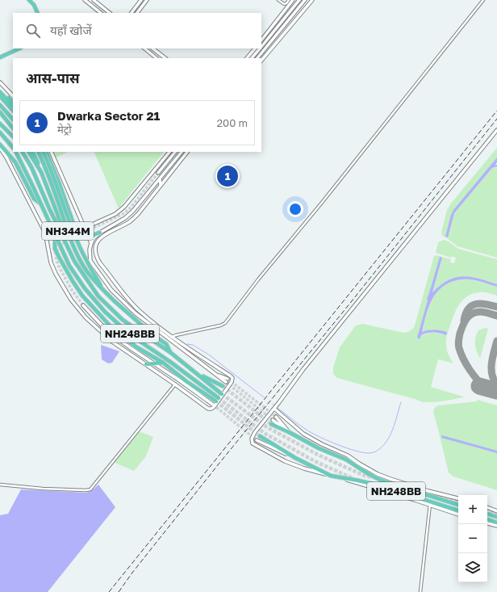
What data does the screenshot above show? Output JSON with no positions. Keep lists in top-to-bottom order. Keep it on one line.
{"streets":{"highway":["NH344M","NH248BB"]},"crossings":[["NH344M","NH248BB"]],"page":{"search":"यहाँ खोजें","heading":"आस-पास","list":[{"mark":"1","name":"Dwarka Sector 21","note":"मेट्रो","value":"200 m"}],"pins":"1","map_buttons":["+","−"]}}
